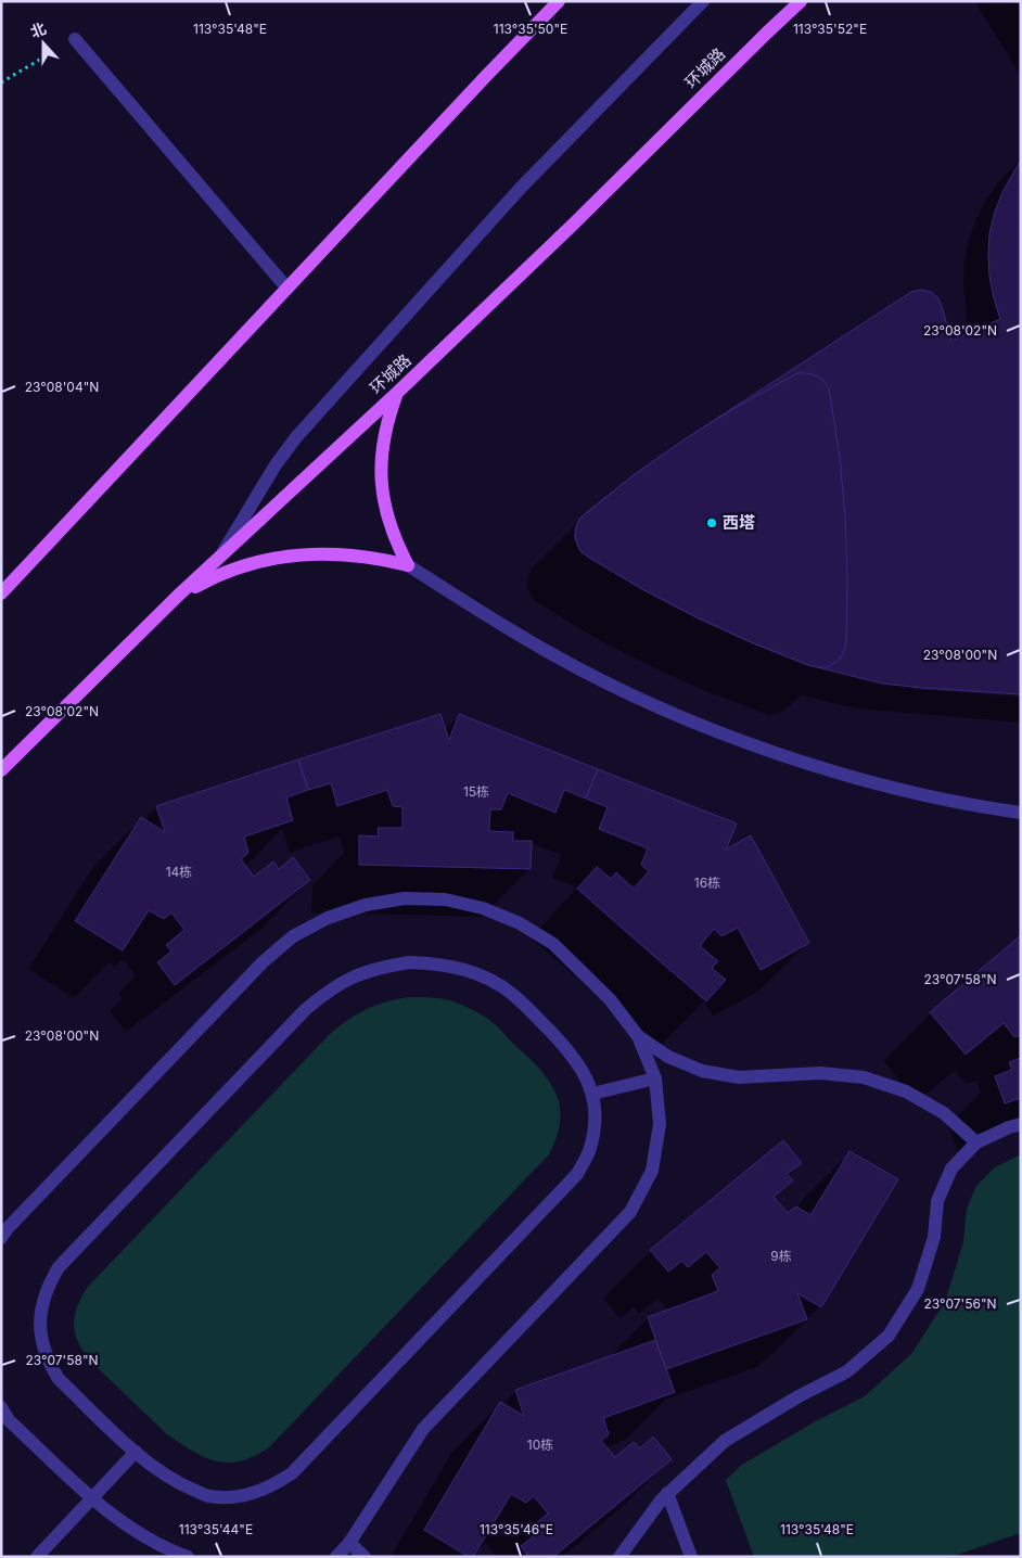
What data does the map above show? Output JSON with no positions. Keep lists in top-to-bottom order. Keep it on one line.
{"streets":{"main road":["环城路"]},"places":["西塔"],"house_numbers":["15栋","14栋","16栋","9栋","10栋"],"north":"top","coordinates":["113°35'52\"E","113°35'48\"E","113°35'50\"E","23°08'02\"N","23°08'04\"N","23°08'00\"N","23°07'58\"N","23°07'56\"N","113°35'44\"E","113°35'46\"E"]}
